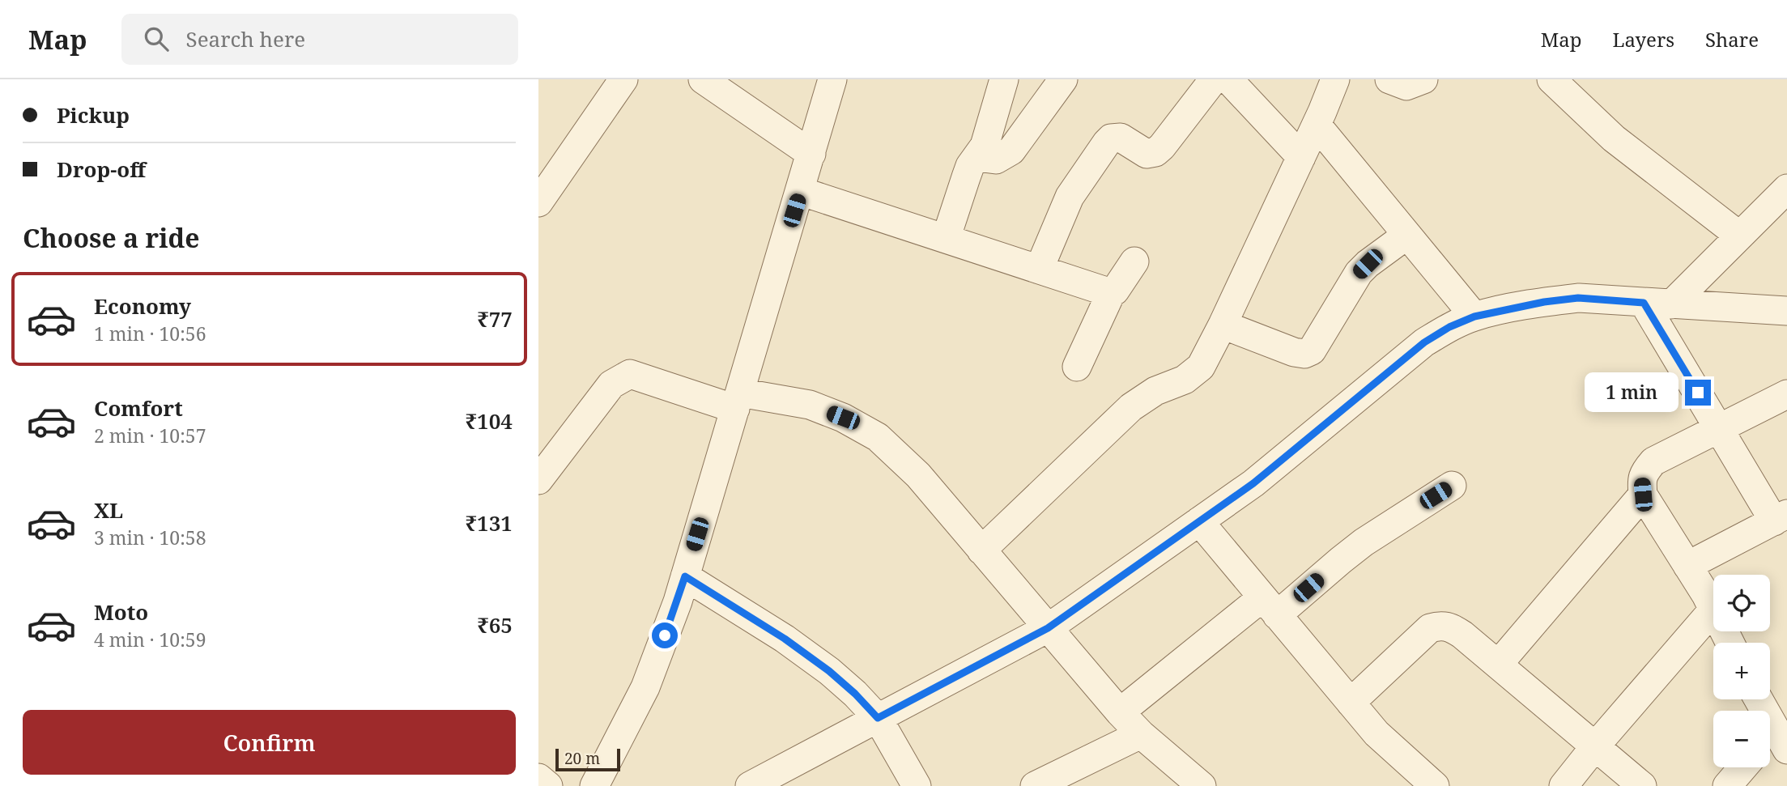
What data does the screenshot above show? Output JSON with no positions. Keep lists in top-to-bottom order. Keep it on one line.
{"scale_bar":"20 m","page":{"header":"Map","search":"Search here","nav":["Map","Layers","Share"],"banner":["Pickup","Drop-off"],"heading":"Choose a ride","list":[{"name":"Economy","note":"1 min · 10:56","value":"₹77"},{"name":"Comfort","note":"2 min · 10:57","value":"₹104"},{"name":"XL","note":"3 min · 10:58","value":"₹131"},{"name":"Moto","note":"4 min · 10:59","value":"₹65"}],"bubble":"1 min","map_buttons":["+","−"],"buttons":"Confirm","scale":"20 m"}}
